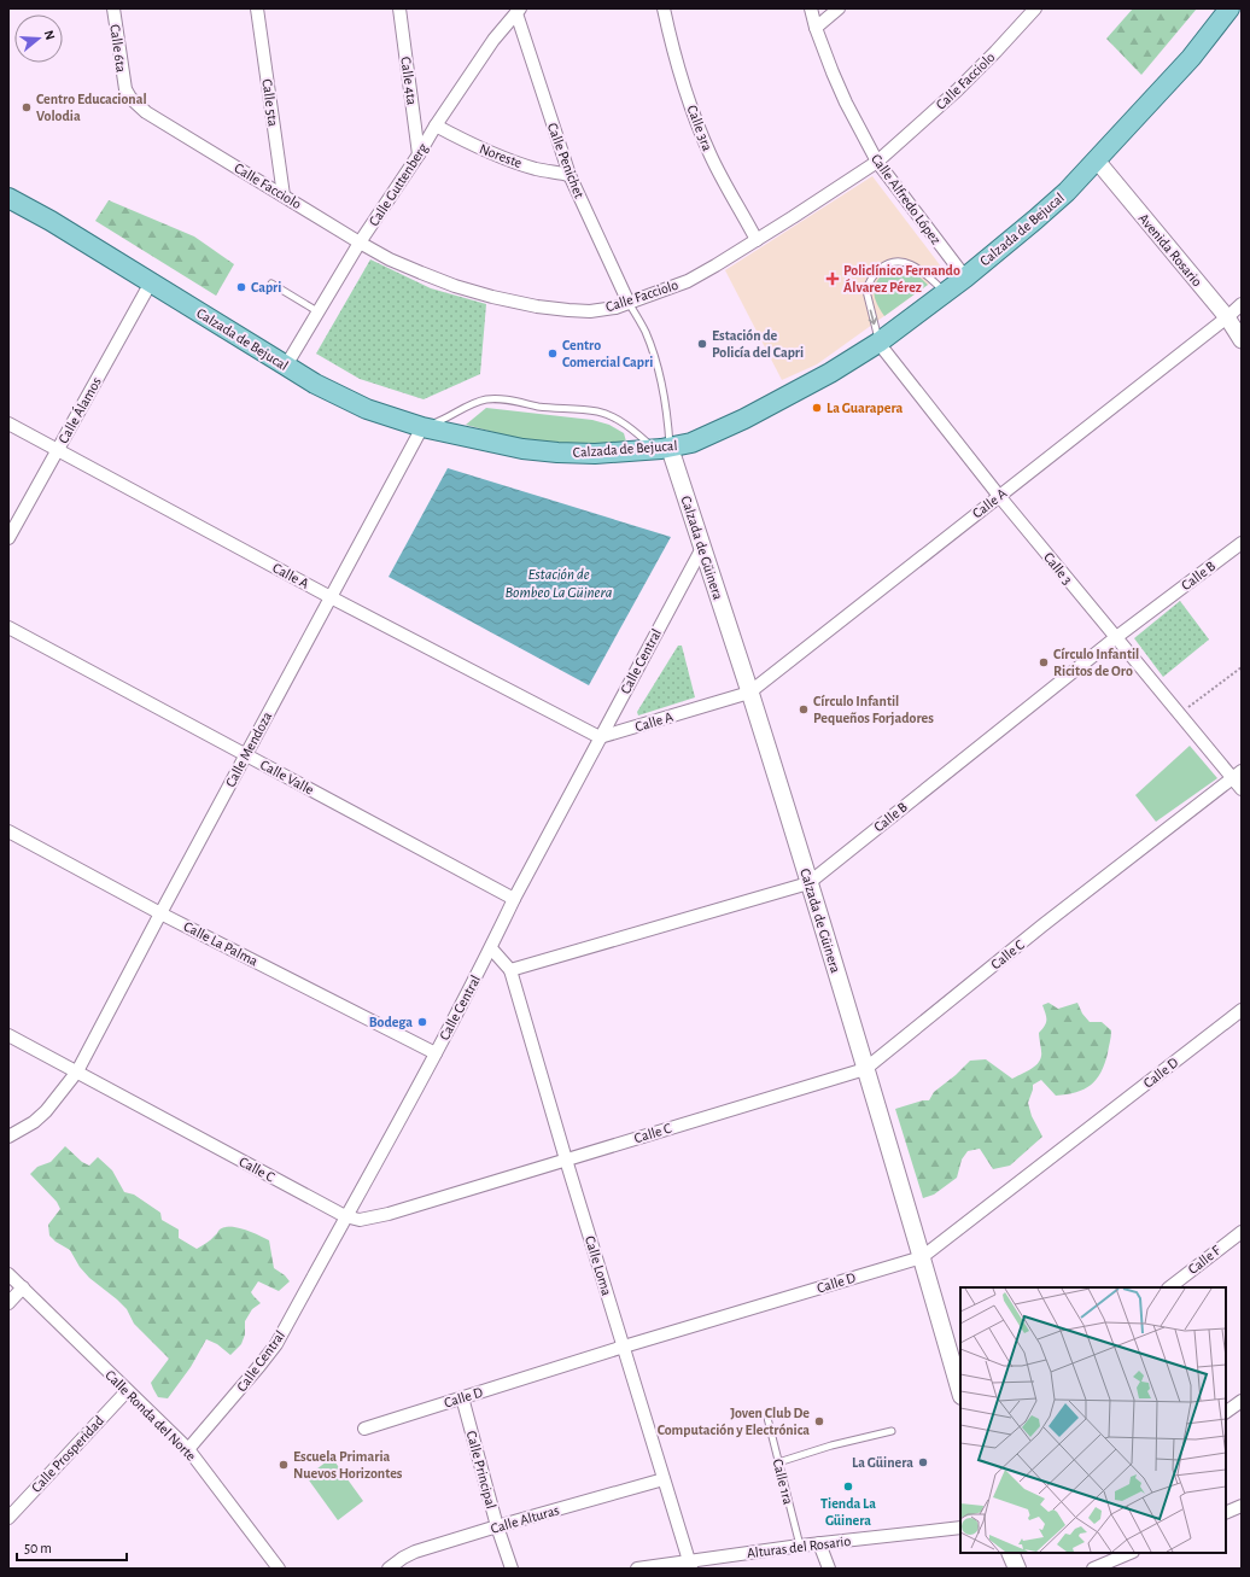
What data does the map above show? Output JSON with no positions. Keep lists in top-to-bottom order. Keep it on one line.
{"streets":{"main road":["Calzada de Bejucal","Calzada de Güinera"],"street":["Calle 6ta","Calle 4ta","Calle Facciolo","Calle 5ta","Calle 3ra","Noreste","Calle Penichet","Calle Guttenberg","Calle Alfredo López","Avenida Rosario","Calle Álamos","Calle A","Calle 3","Calle B","Calle Central","Calle Mendoza","Calle Valle","Calle La Palma","Calle C","Calle D","Calle F","Calle Loma","Calle Ronda del Norte","Calle Prosperidad","Calle Principal","Calle Alturas","Alturas del Rosario"],"lane":["Calle 1ra"]},"crossings":[["Calle 6ta","Calle Facciolo"],["Calle 4ta","Calle Guttenberg"],["Calle Facciolo","Calle 5ta"],["Calle Facciolo","Calle 3ra"],["Calle Facciolo","Calle Penichet"],["Calle Facciolo","Calle Guttenberg"],["Calle Facciolo","Calle Alfredo López"],["Noreste","Calle Penichet"],["Noreste","Calle Guttenberg"],["Calle Penichet","Calle Guttenberg"],["Calle Guttenberg","Calzada de Bejucal"],["Calle Alfredo López","Calzada de Bejucal"],["Calzada de Bejucal","Avenida Rosario"],["Calzada de Bejucal","Calle Álamos"],["Calzada de Bejucal","Calzada de Güinera"],["Calzada de Bejucal","Calle 3"],["Calzada de Bejucal","Calle Mendoza"],["Avenida Rosario","Calle A"],["Calle Álamos","Calle A"],["Calle A","Calzada de Güinera"],["Calle A","Calle 3"],["Calle A","Calle Central"],["Calle A","Calle Mendoza"],["Calzada de Güinera","Calle B"],["Calzada de Güinera","Calle Central"],["Calzada de Güinera","Calle C"],["Calzada de Güinera","Calle D"],["Calle 3","Calle B"],["Calle 3","Calle C"],["Calle B","Calle Loma"],["Calle Central","Calle Valle"],["Calle Central","Calle La Palma"],["Calle Central","Calle C"],["Calle Central","Calle Ronda del Norte"],["Calle Mendoza","Calle Valle"],["Calle Mendoza","Calle La Palma"],["Calle Mendoza","Calle C"],["Calle C","Calle Loma"],["Calle D","Calle Loma"],["Calle D","Calle Principal"],["Calle Loma","Calle Alturas"],["Calle Loma","Alturas del Rosario"],["Calle Ronda del Norte","Calle Prosperidad"],["Calle Principal","Calle Alturas"],["Calle 1ra","Alturas del Rosario"]],"water":["Estación de Bombeo La Güinera"],"places":{"other":["Centro Educacional Volodia","Capri","Estación de Policía del Capri","Centro Comercial Capri","La Guarapera","Círculo Infantil Ricitos de Oro","Círculo Infantil Pequeños Forjadores","Bodega","Joven Club De Computación y Electrónica","La Güinera","Escuela Primaria Nuevos Horizontes","Tienda La Güinera"],"health":["Policlínico Fernando Álvarez Pérez"]},"scale_bar":"50 m","north":"right"}
